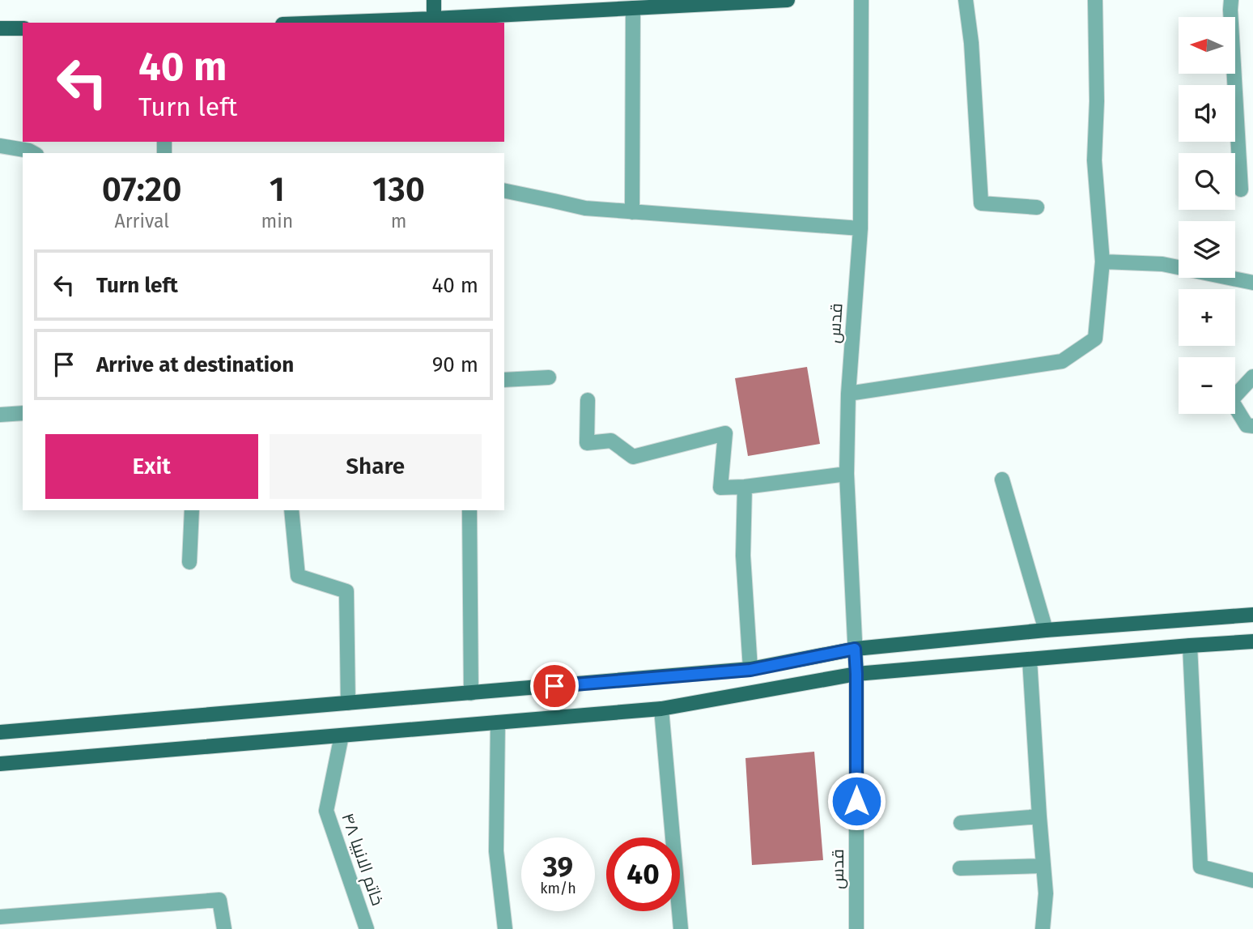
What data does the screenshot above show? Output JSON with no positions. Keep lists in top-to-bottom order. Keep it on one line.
{"streets":{"street":["قدس","خاتم الانبیا ۴۸"]},"north":"left","page":{"map_buttons":["+","−"],"turn":["40 m","Turn left"],"eta":["07:20","Arrival","1","min","130","m"],"list":[{"name":"Turn left","value":"40 m"},{"name":"Arrive at destination","value":"90 m"}],"buttons":["Exit","Share"],"speed":"39 km/h","limit":"40"}}
